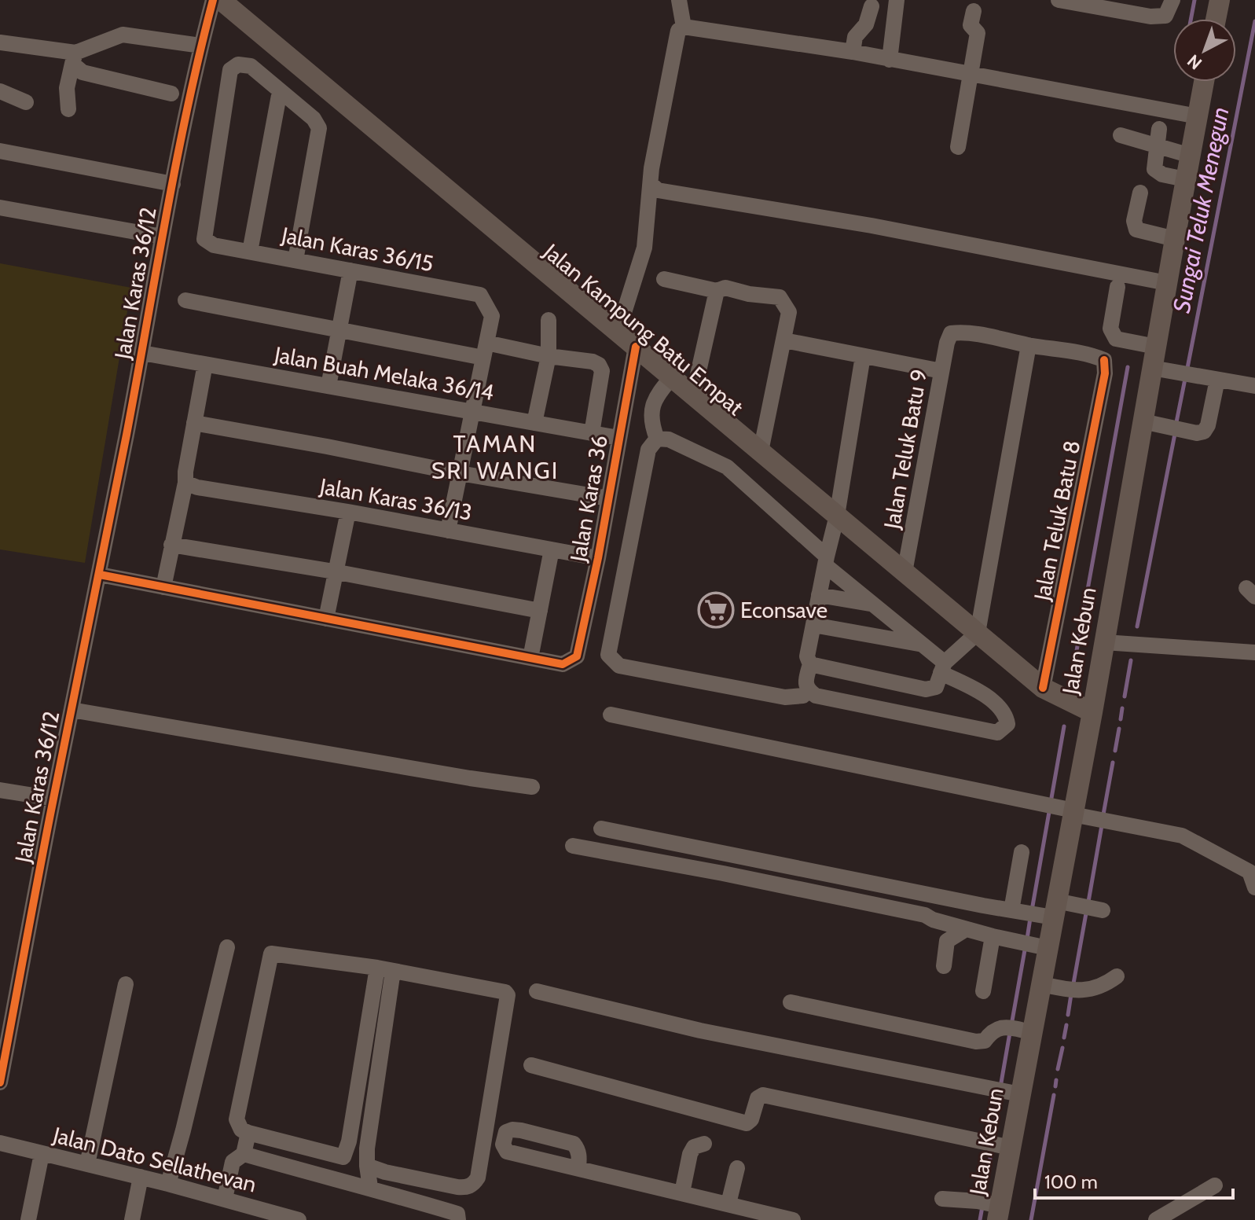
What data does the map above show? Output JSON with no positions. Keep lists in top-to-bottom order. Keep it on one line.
{"streets":{"main road":["Jalan Kampung Batu Empat","Jalan Kebun"],"street":["Jalan Karas 36/15","Jalan Karas 36/12","Jalan Buah Melaka 36/14","Jalan Teluk Batu 9","Jalan Karas 36","Jalan Karas 36/13","Jalan Teluk Batu 8","Jalan Dato Sellathevan"]},"crossings":[["Jalan Karas 36/12","Jalan Buah Melaka 36/14"],["Jalan Kampung Batu Empat","Jalan Teluk Batu 9"],["Jalan Kampung Batu Empat","Jalan Karas 36"],["Jalan Kampung Batu Empat","Jalan Teluk Batu 8"],["Jalan Kampung Batu Empat","Jalan Kebun"],["Jalan Buah Melaka 36/14","Jalan Karas 36"],["Jalan Teluk Batu 9","Jalan Teluk Batu 8"],["Jalan Karas 36","Jalan Karas 36/13"]],"districts":["TAMAN SRI WANGI"],"water":["Sungai Teluk Menegun"],"places":{"supermarket":["Econsave"]},"scale_bar":"100 m","north":"bottom left"}
